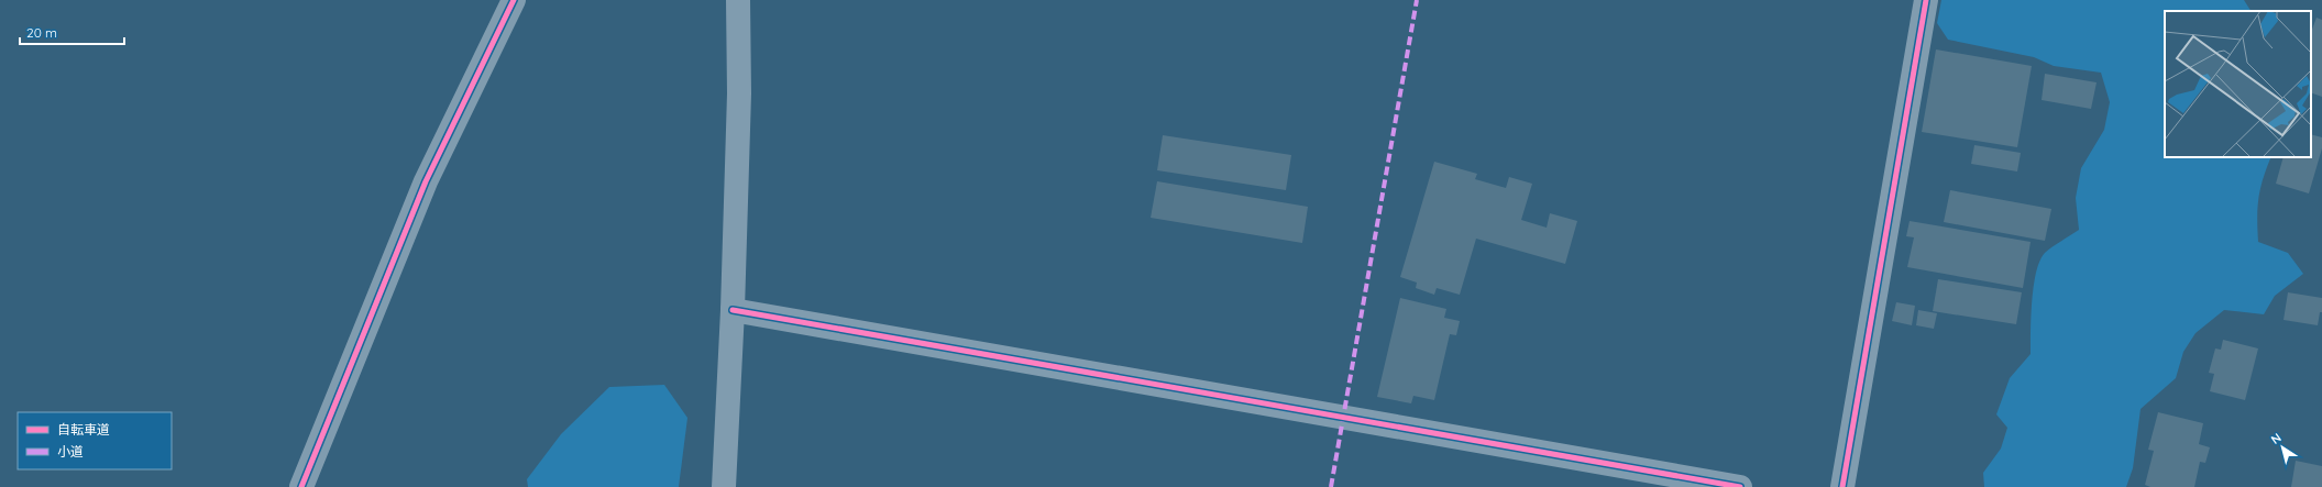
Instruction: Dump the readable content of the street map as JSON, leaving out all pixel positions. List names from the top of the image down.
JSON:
{
  "legend": ["自転車道", "小道"],
  "scale_bar": "20 m",
  "north": "top left"
}
